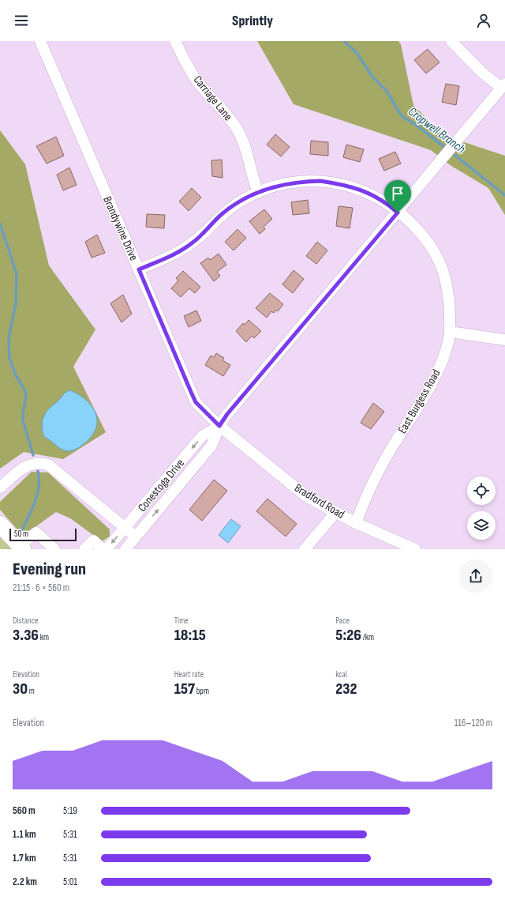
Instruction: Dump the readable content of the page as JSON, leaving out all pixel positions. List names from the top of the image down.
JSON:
{
  "streets": {
    "street": [
      "Carriage Lane",
      "Brandywine Drive",
      "East Burgess Road",
      "Conestoga Drive",
      "Bradford Road"
    ]
  },
  "crossings": [
    ["Carriage Lane", "East Burgess Road"],
    ["Brandywine Drive", "East Burgess Road"],
    ["Brandywine Drive", "Conestoga Drive"],
    ["Brandywine Drive", "Bradford Road"],
    ["East Burgess Road", "Conestoga Drive"],
    ["East Burgess Road", "Bradford Road"],
    ["Conestoga Drive", "Bradford Road"]
  ],
  "water": ["Cropwell Branch"],
  "scale_bar": "50 m",
  "page": {
    "header": "Sprintly",
    "scale": "50 m",
    "heading": ["Evening run", "21:15 · 6 × 560 m"],
    "stats": [
      ["Distance", "3.36 km"],
      ["Time", "18:15"],
      ["Pace", "5:26 /km"],
      ["Elevation", "30 m"],
      ["Heart rate", "157 bpm"],
      ["kcal", "232"]
    ],
    "chart": ["Elevation", "116–120 m"],
    "list": [
      {
        "name": "560 m",
        "note": "5:19"
      },
      {
        "name": "1.1 km",
        "note": "5:31"
      },
      {
        "name": "1.7 km",
        "note": "5:31"
      },
      {
        "name": "2.2 km",
        "note": "5:01"
      }
    ]
  }
}
